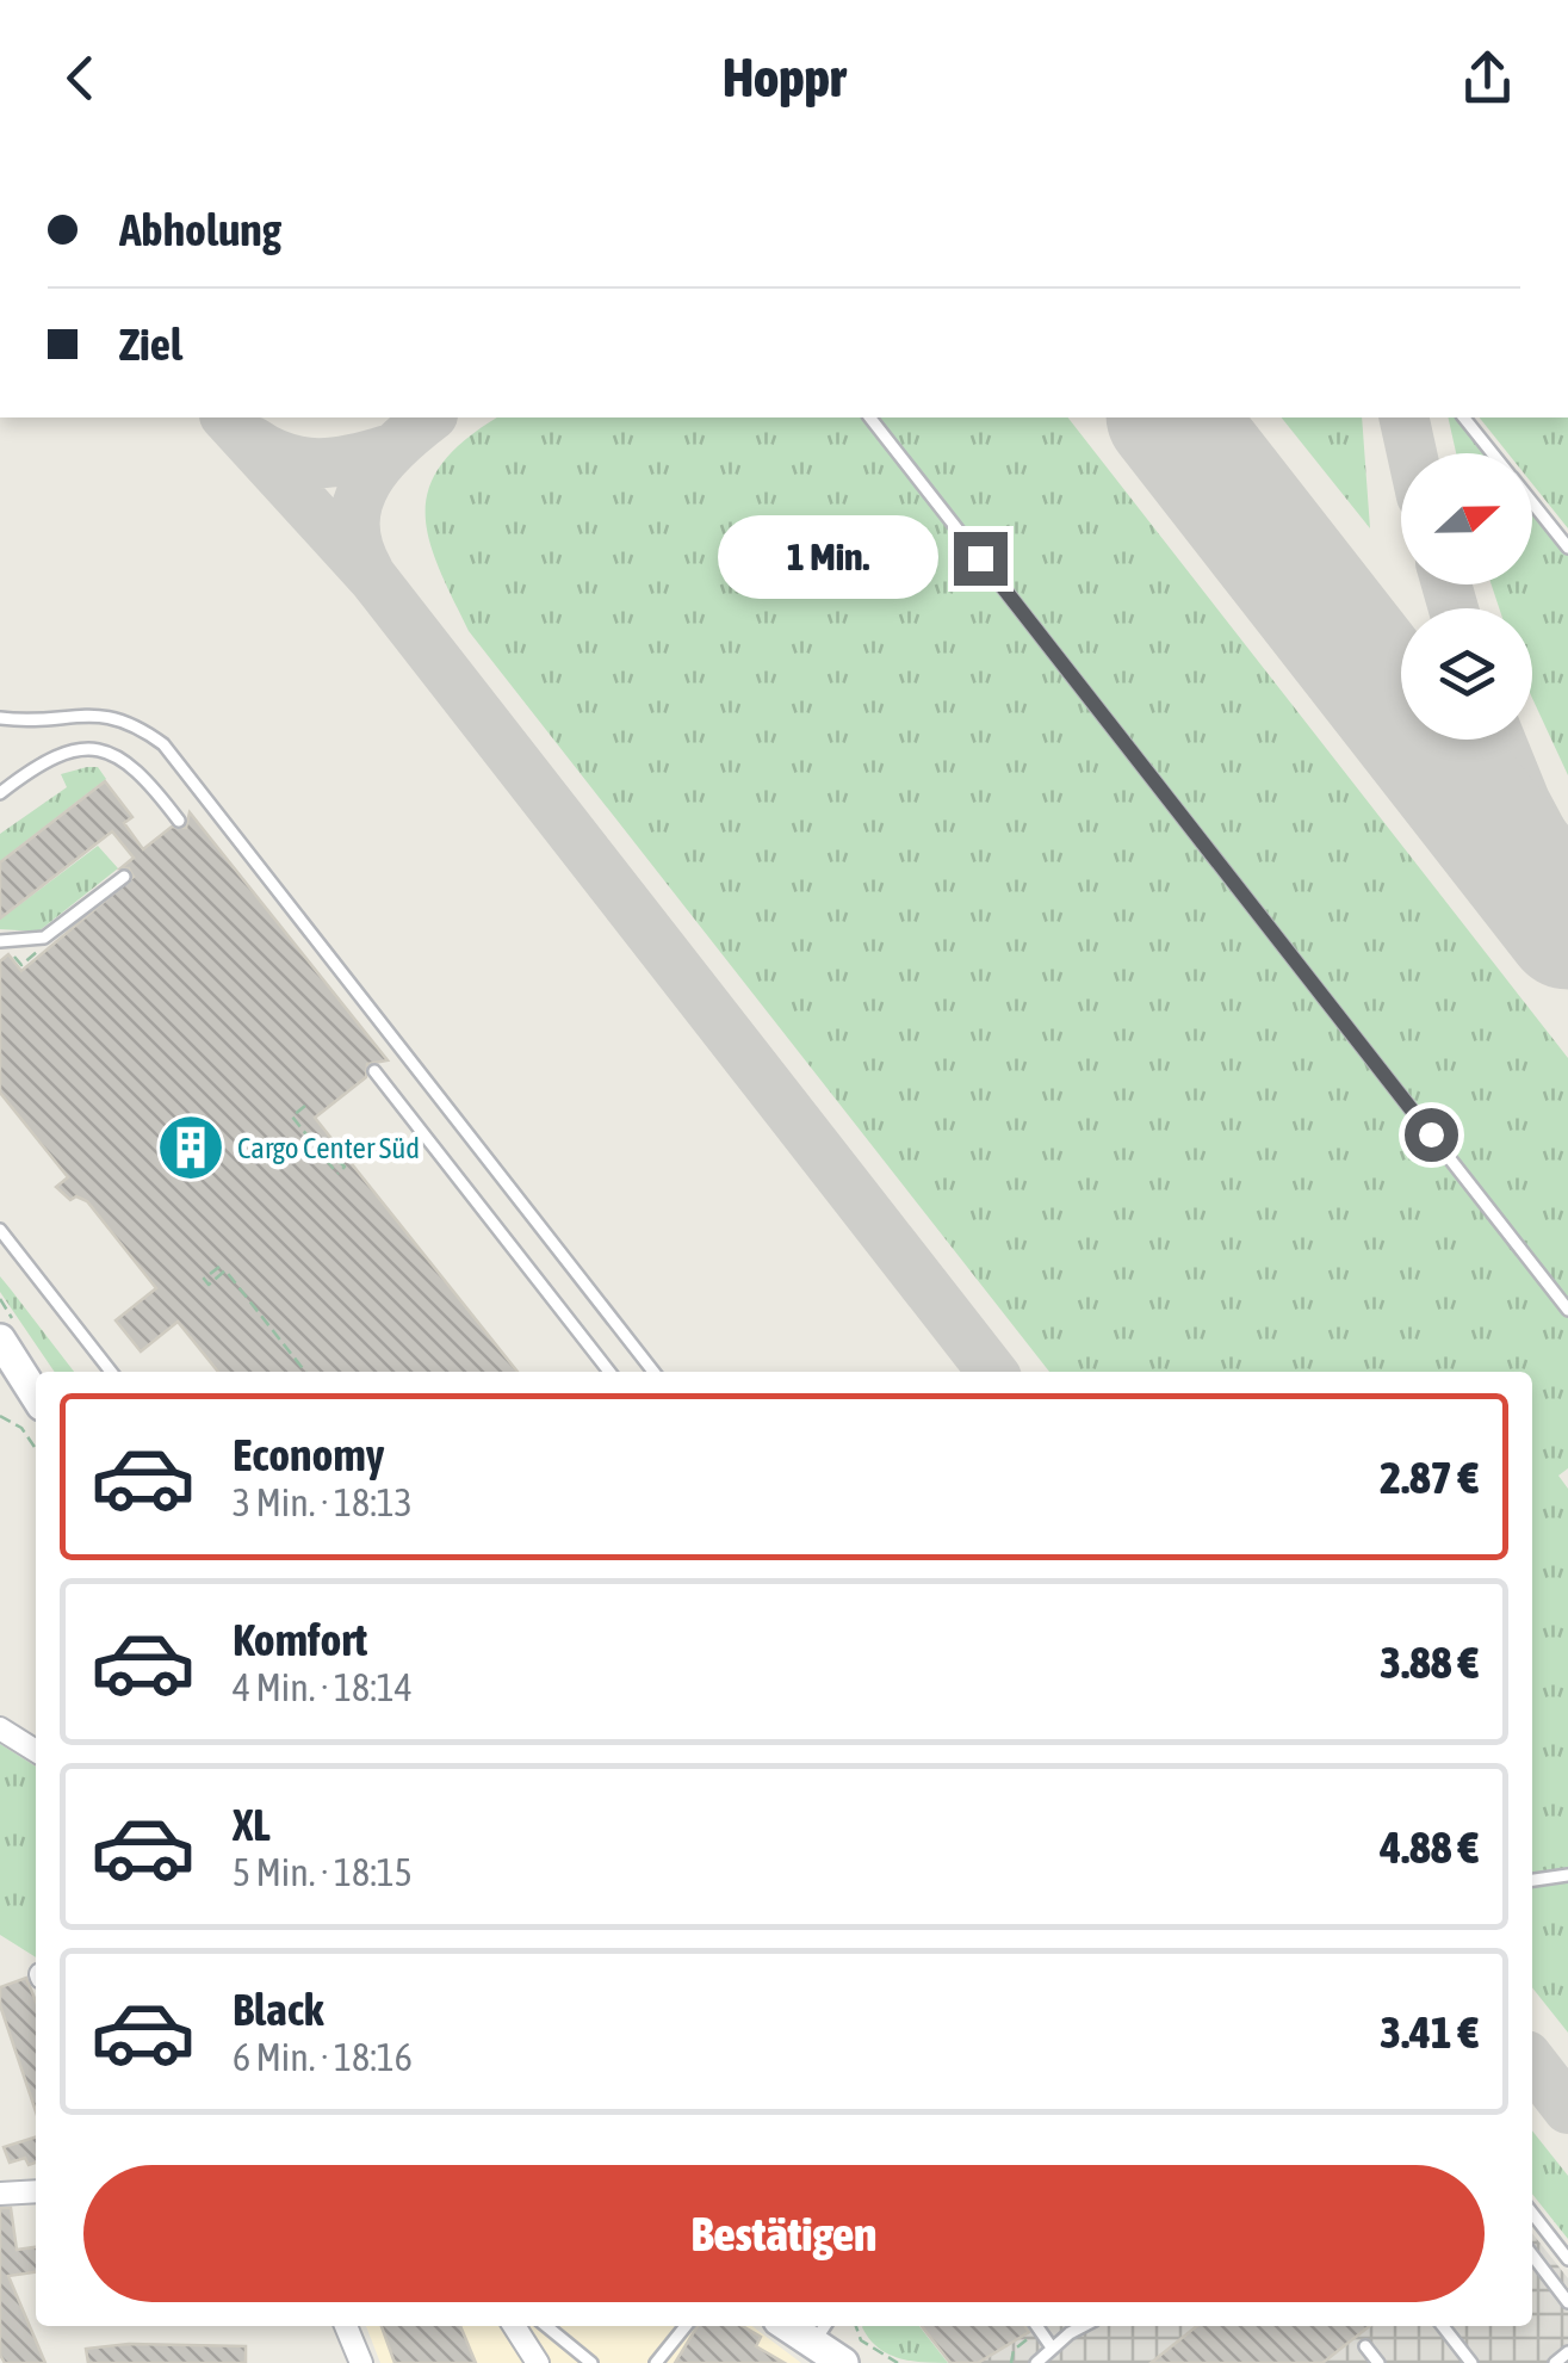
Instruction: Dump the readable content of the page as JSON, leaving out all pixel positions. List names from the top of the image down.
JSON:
{
  "places": {
    "building": ["Cargo Center Süd"]
  },
  "north": "right",
  "page": {
    "header": "Hoppr",
    "banner": ["Abholung", "Ziel"],
    "bubble": "1 Min.",
    "list": [
      {
        "name": "Economy",
        "note": "3 Min. · 18:13",
        "value": "2.87 €"
      },
      {
        "name": "Komfort",
        "note": "4 Min. · 18:14",
        "value": "3.88 €"
      },
      {
        "name": "XL",
        "note": "5 Min. · 18:15",
        "value": "4.88 €"
      },
      {
        "name": "Black",
        "note": "6 Min. · 18:16",
        "value": "3.41 €"
      }
    ],
    "buttons": "Bestätigen"
  }
}
